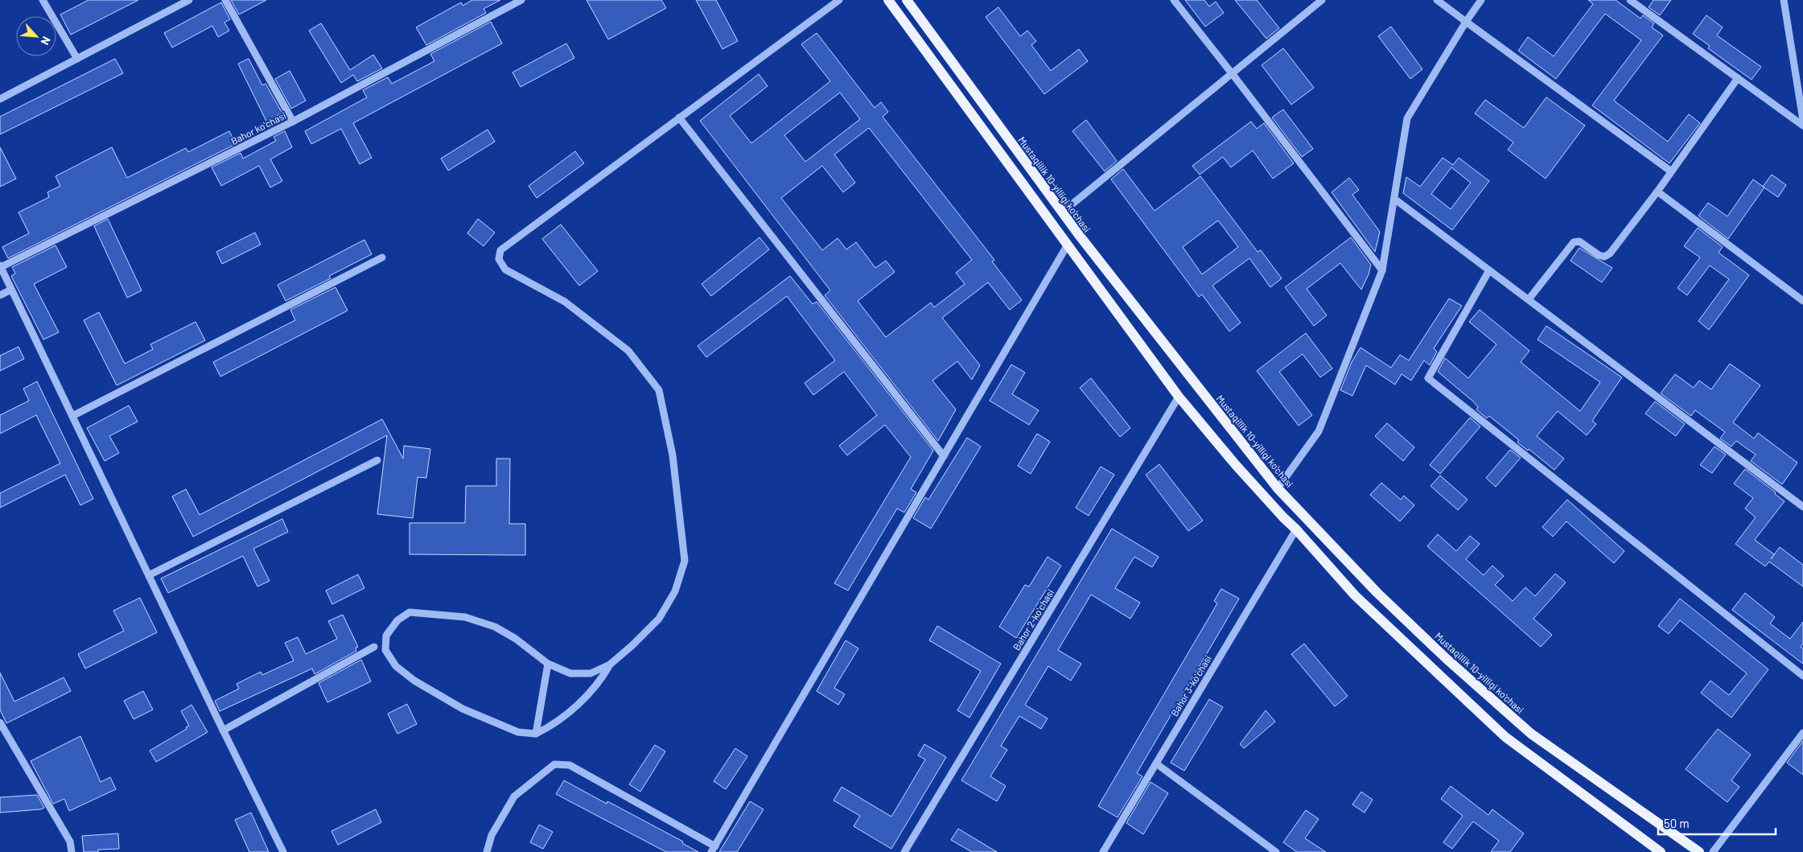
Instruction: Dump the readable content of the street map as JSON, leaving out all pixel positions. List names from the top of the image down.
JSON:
{
  "streets": {
    "main road": ["Mustaqillik 10-yilligi ko'chasi"],
    "street": ["Bahor koʻchasi", "Bahor 2-koʻchasi", "Bahor 3-koʻchasi"]
  },
  "scale_bar": "50 m",
  "north": "bottom right"
}
